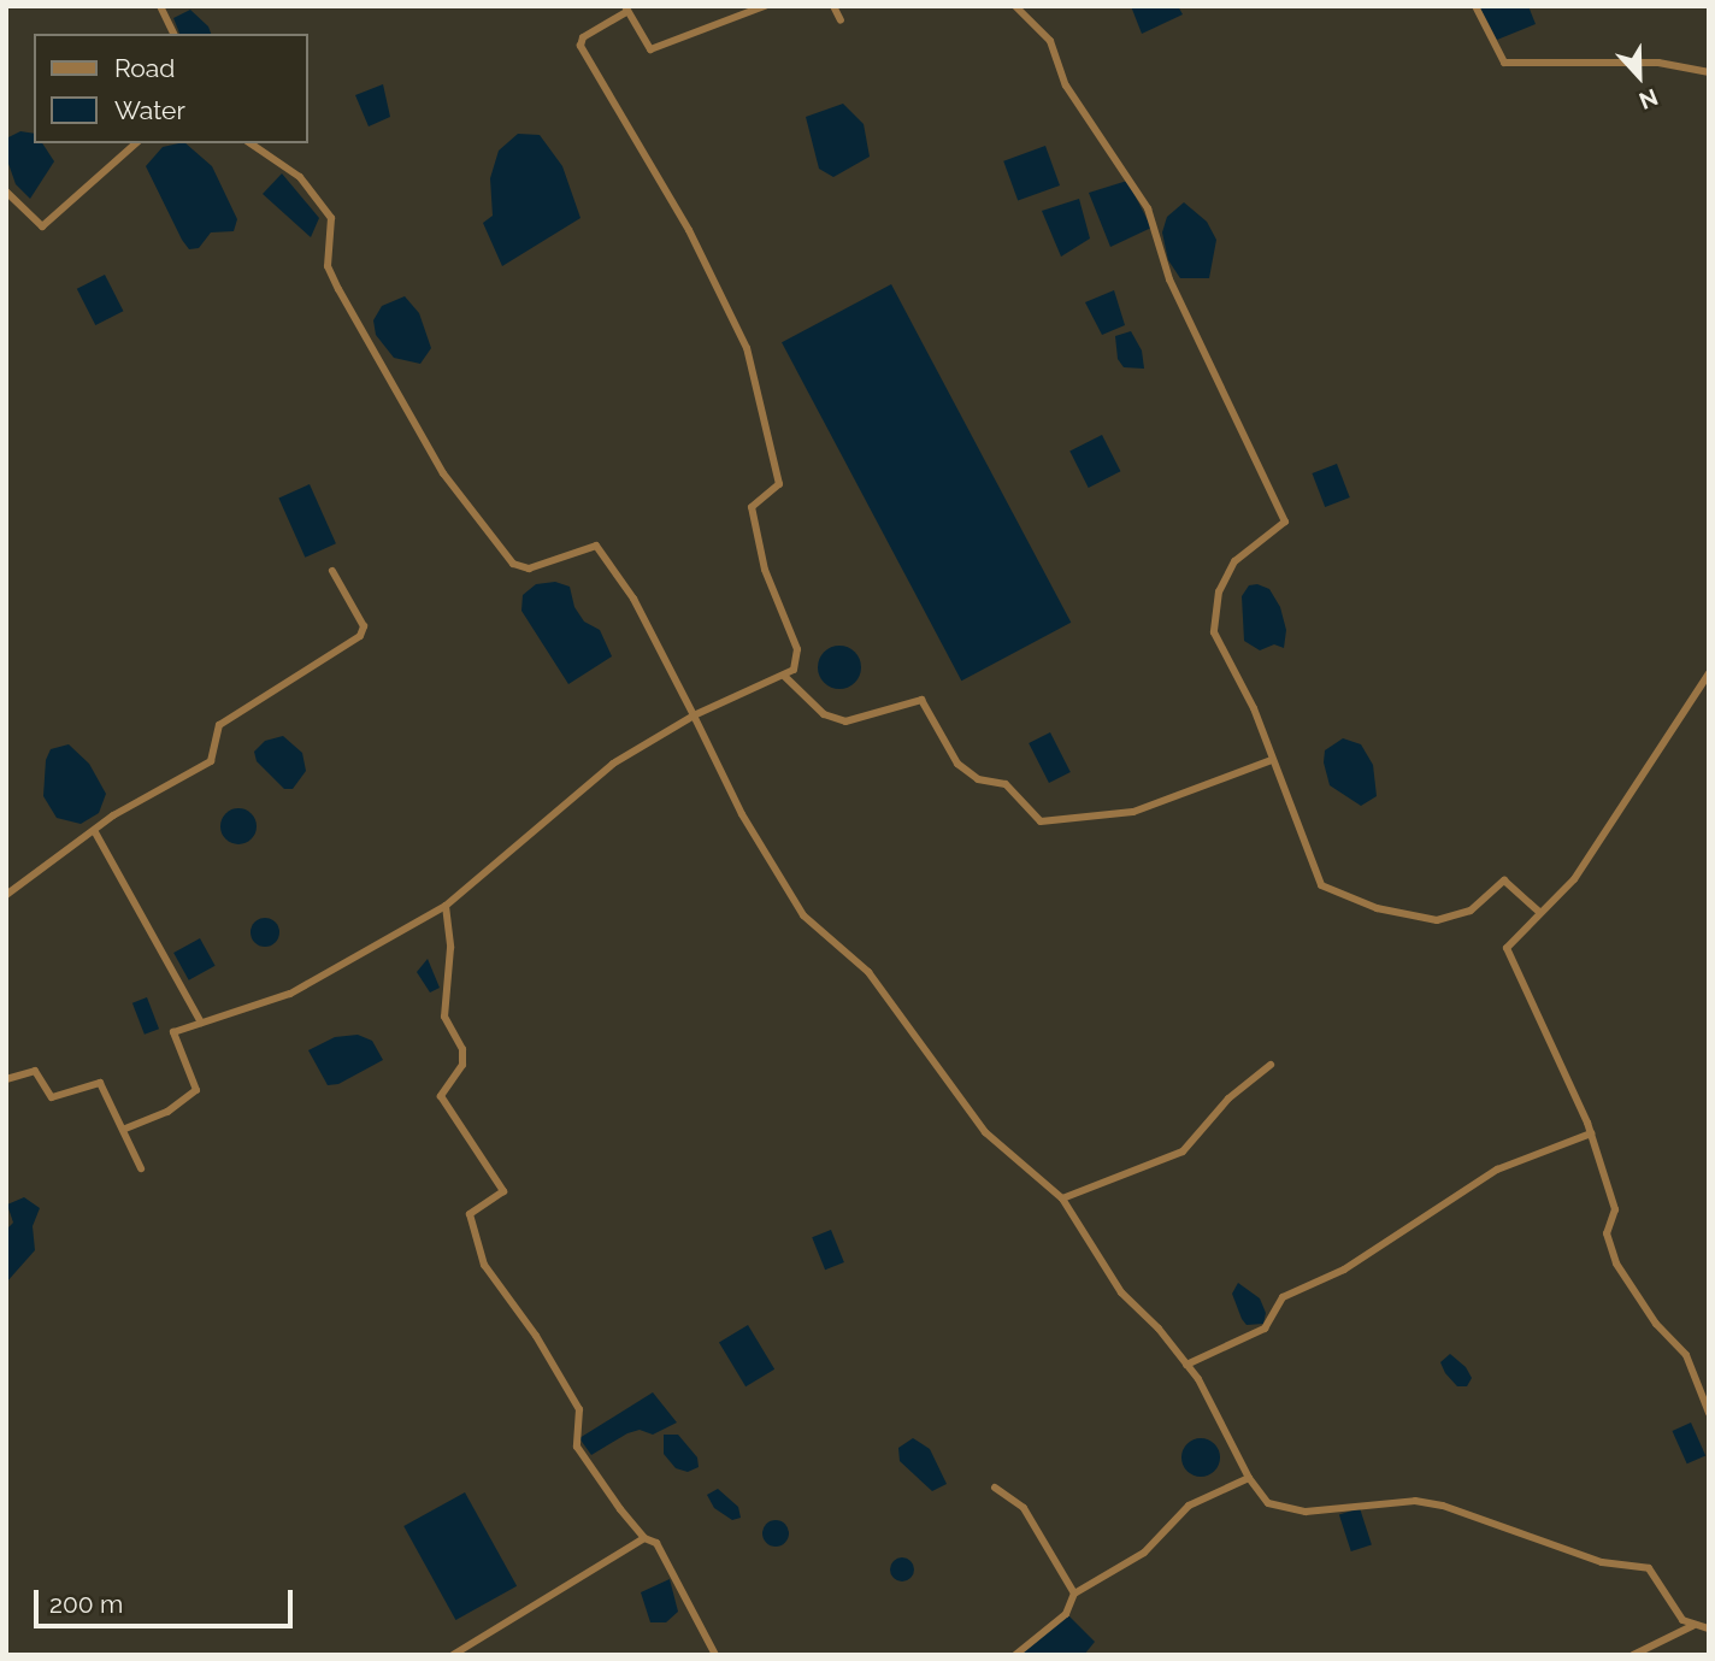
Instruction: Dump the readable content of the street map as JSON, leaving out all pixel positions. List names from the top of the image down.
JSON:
{
  "legend": ["Road", "Water"],
  "scale_bar": "200 m",
  "north": "bottom"
}
